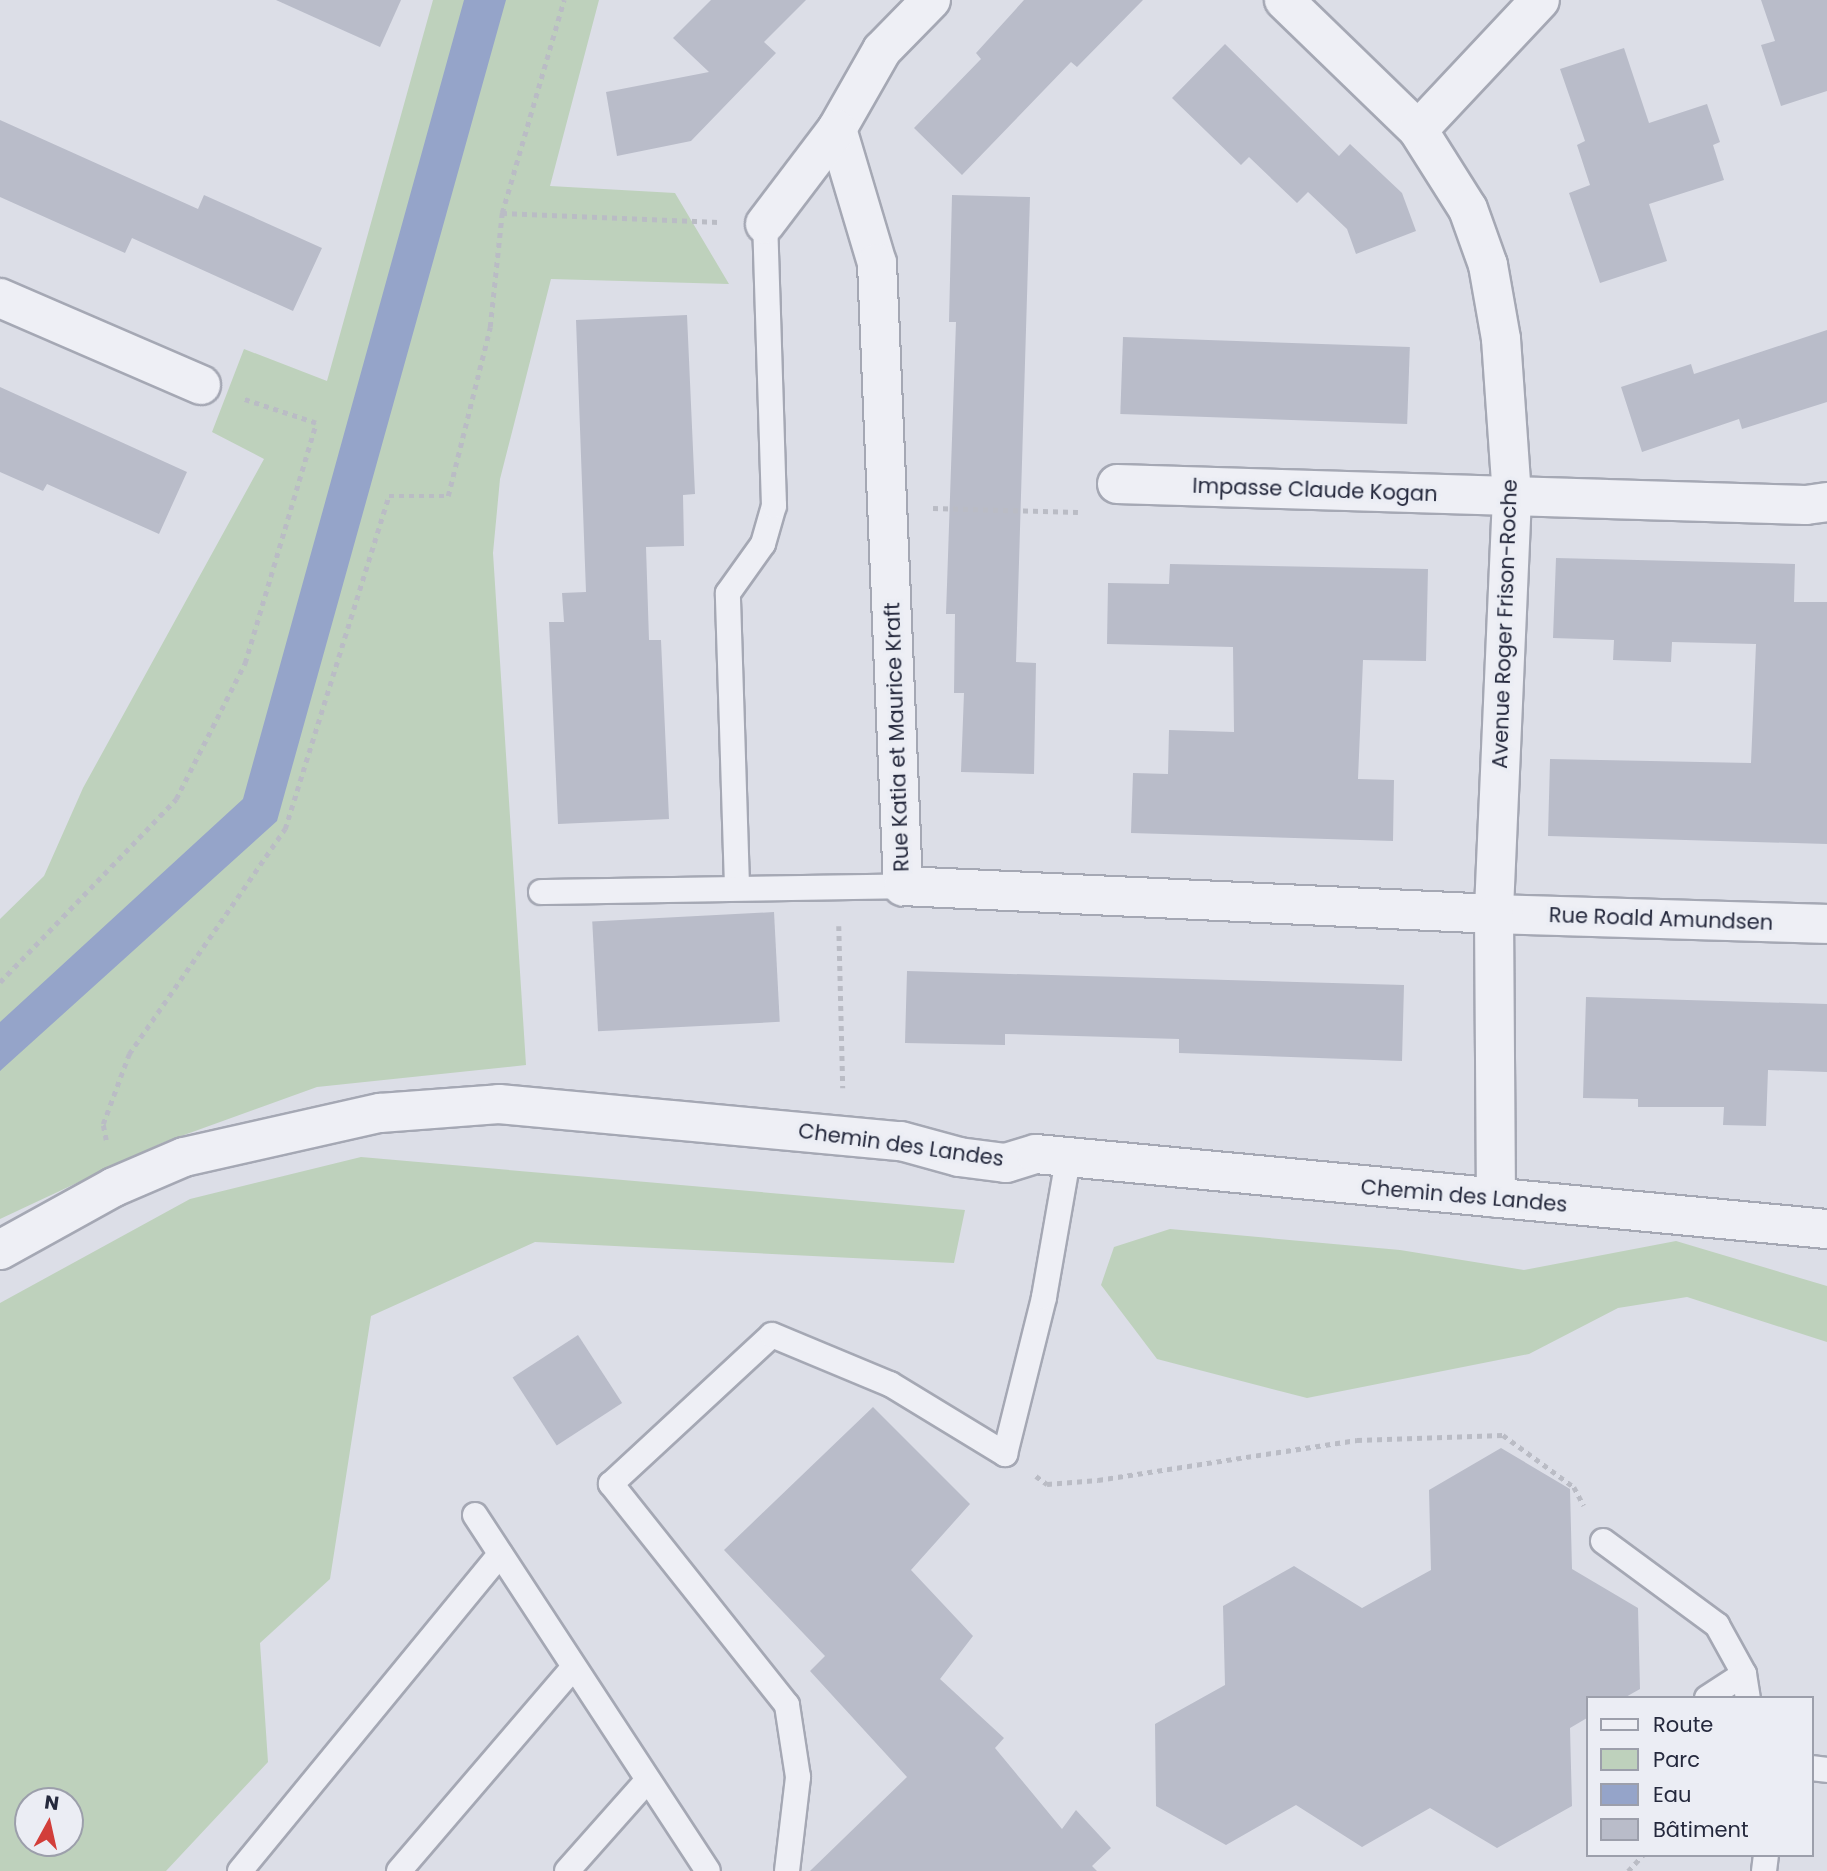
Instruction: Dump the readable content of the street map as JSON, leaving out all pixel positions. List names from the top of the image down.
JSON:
{
  "streets": {
    "street": [
      "Impasse Claude Kogan",
      "Avenue Roger Frison-Roche",
      "Rue Katia et Maurice Kraft",
      "Rue Roald Amundsen",
      "Chemin des Landes"
    ]
  },
  "crossings": [
    ["Impasse Claude Kogan", "Avenue Roger Frison-Roche"],
    ["Avenue Roger Frison-Roche", "Rue Katia et Maurice Kraft"],
    ["Avenue Roger Frison-Roche", "Rue Roald Amundsen"],
    ["Avenue Roger Frison-Roche", "Chemin des Landes"],
    ["Rue Katia et Maurice Kraft", "Rue Roald Amundsen"]
  ],
  "legend": [
    "Route",
    "Parc",
    "Eau",
    "Bâtiment"
  ],
  "north": "top"
}
